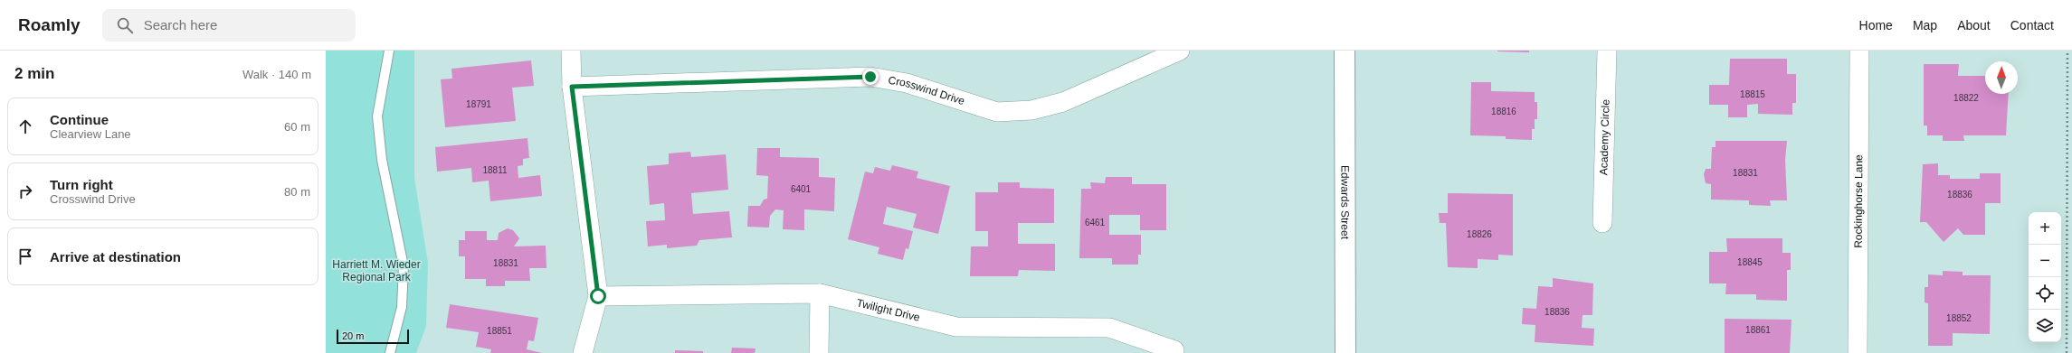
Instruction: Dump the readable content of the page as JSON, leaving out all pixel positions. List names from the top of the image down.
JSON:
{
  "streets": {
    "main road": ["Edwards Street"],
    "street": [
      "Crosswind Drive",
      "Academy Circle",
      "Rockinghorse Lane",
      "Twilight Drive"
    ]
  },
  "parks": ["Harriett M. Wieder Regional Park"],
  "house_numbers": [
    "18815",
    "18822",
    "18791",
    "18816",
    "18811",
    "18831",
    "6401",
    "18836",
    "6461",
    "18826",
    "18845",
    "18831",
    "18836",
    "18852",
    "18861",
    "18851"
  ],
  "scale_bar": "20 m",
  "north": "top",
  "page": {
    "header": "Roamly",
    "search": "Search here",
    "nav": [
      "Home",
      "Map",
      "About",
      "Contact"
    ],
    "heading": ["2 min", "Walk · 140 m"],
    "list": [
      ["Continue", "Clearview Lane", "60 m"],
      ["Turn right", "Crosswind Drive", "80 m"],
      "Arrive at destination"
    ],
    "map_buttons": ["+", "−"],
    "scale": "20 m"
  }
}
